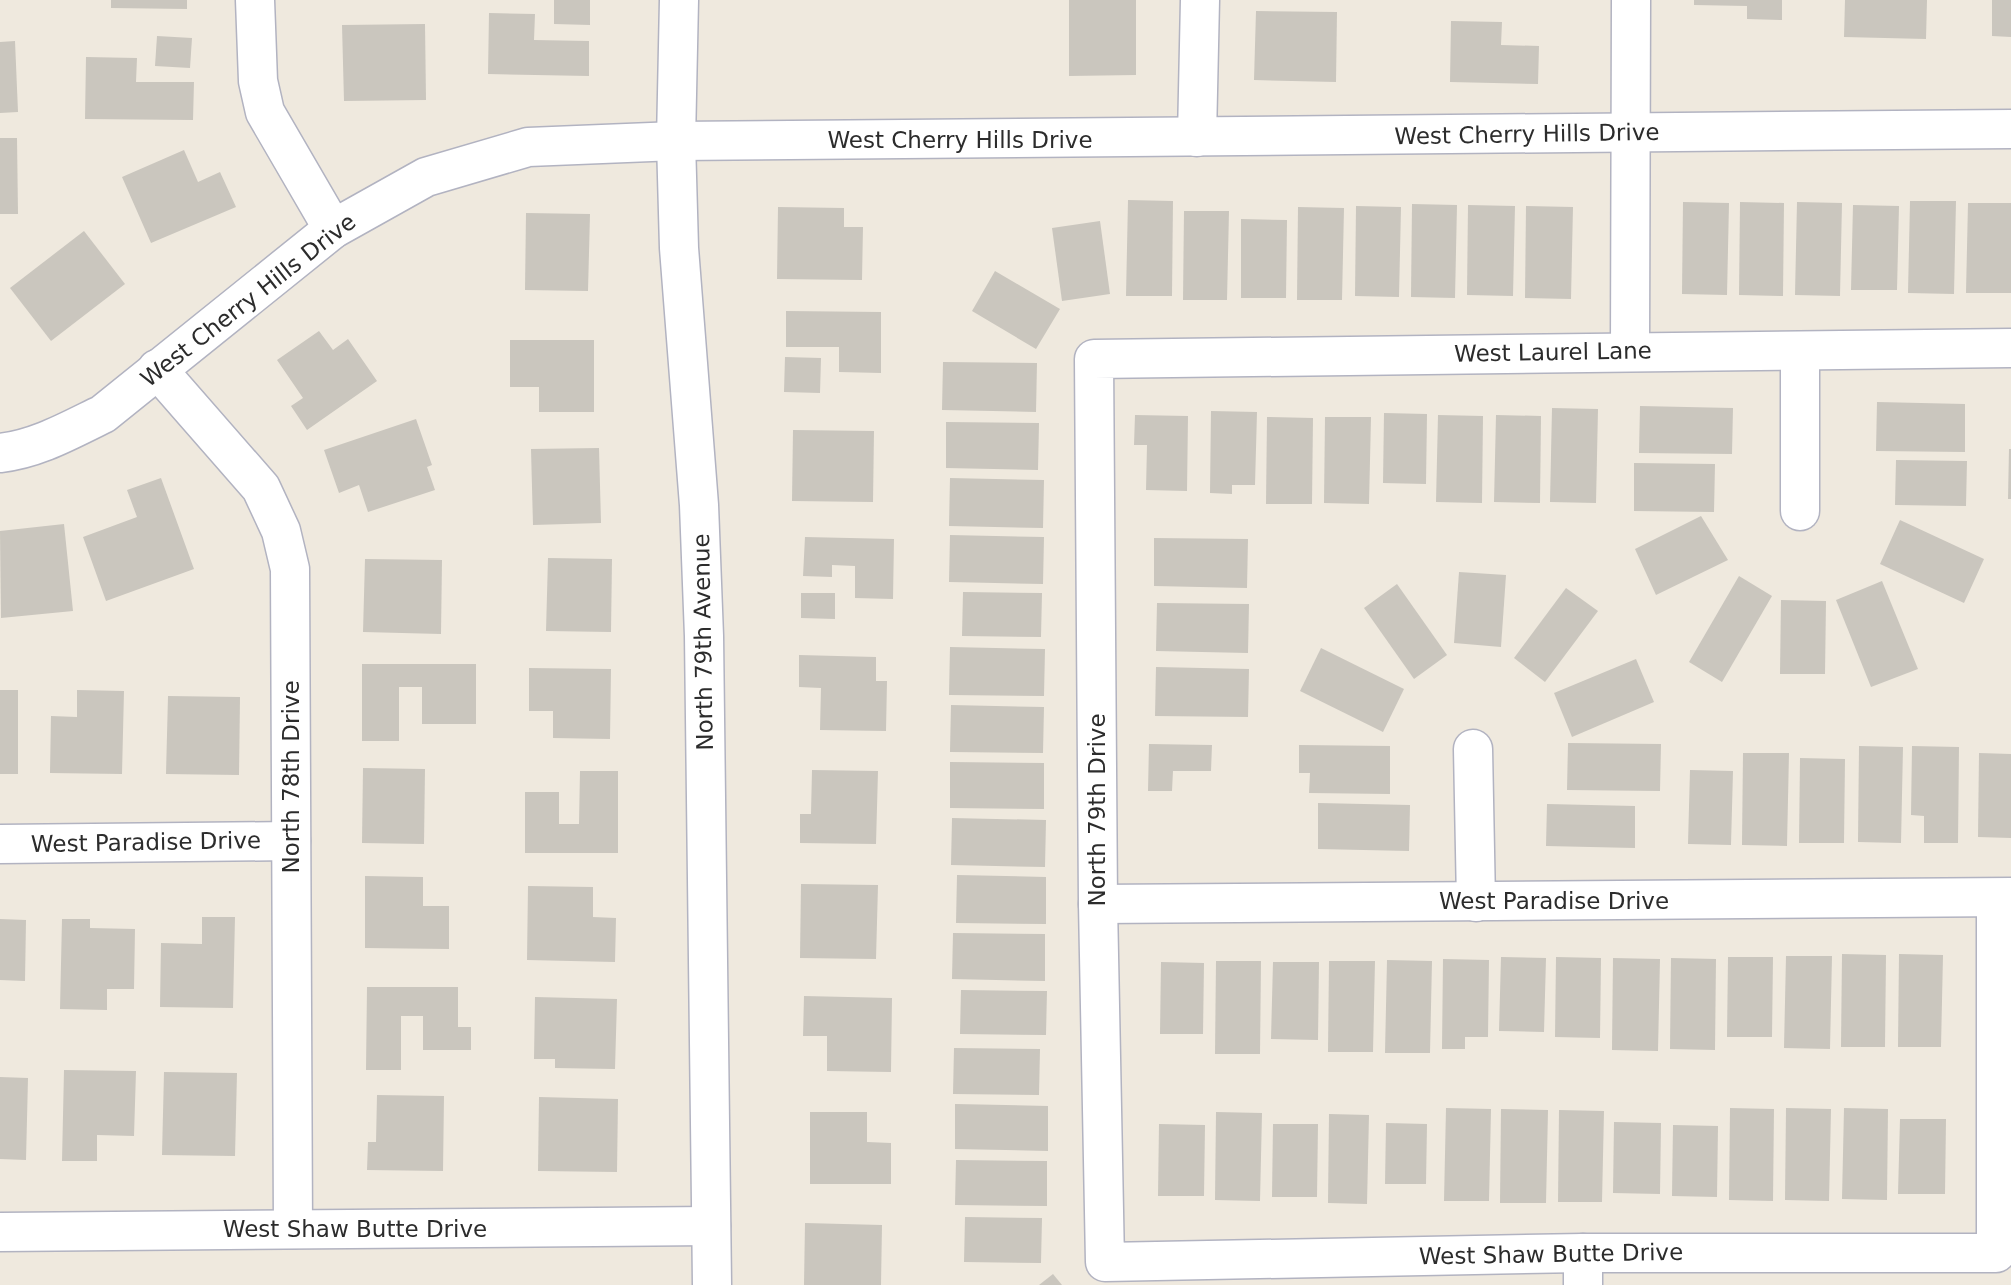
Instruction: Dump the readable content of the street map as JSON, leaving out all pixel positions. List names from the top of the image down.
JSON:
{
  "streets": {
    "street": [
      "West Cherry Hills Drive",
      "West Laurel Lane",
      "North 79th Avenue",
      "North 78th Drive",
      "North 79th Drive",
      "West Paradise Drive",
      "West Shaw Butte Drive"
    ]
  },
  "crossings": [
    ["West Cherry Hills Drive", "North 79th Avenue"],
    ["West Cherry Hills Drive", "North 78th Drive"],
    ["West Laurel Lane", "North 79th Drive"],
    ["North 79th Avenue", "West Shaw Butte Drive"],
    ["North 78th Drive", "West Paradise Drive"],
    ["North 78th Drive", "West Shaw Butte Drive"],
    ["North 79th Drive", "West Paradise Drive"],
    ["North 79th Drive", "West Shaw Butte Drive"],
    ["West Paradise Drive", "West Shaw Butte Drive"]
  ]
}
